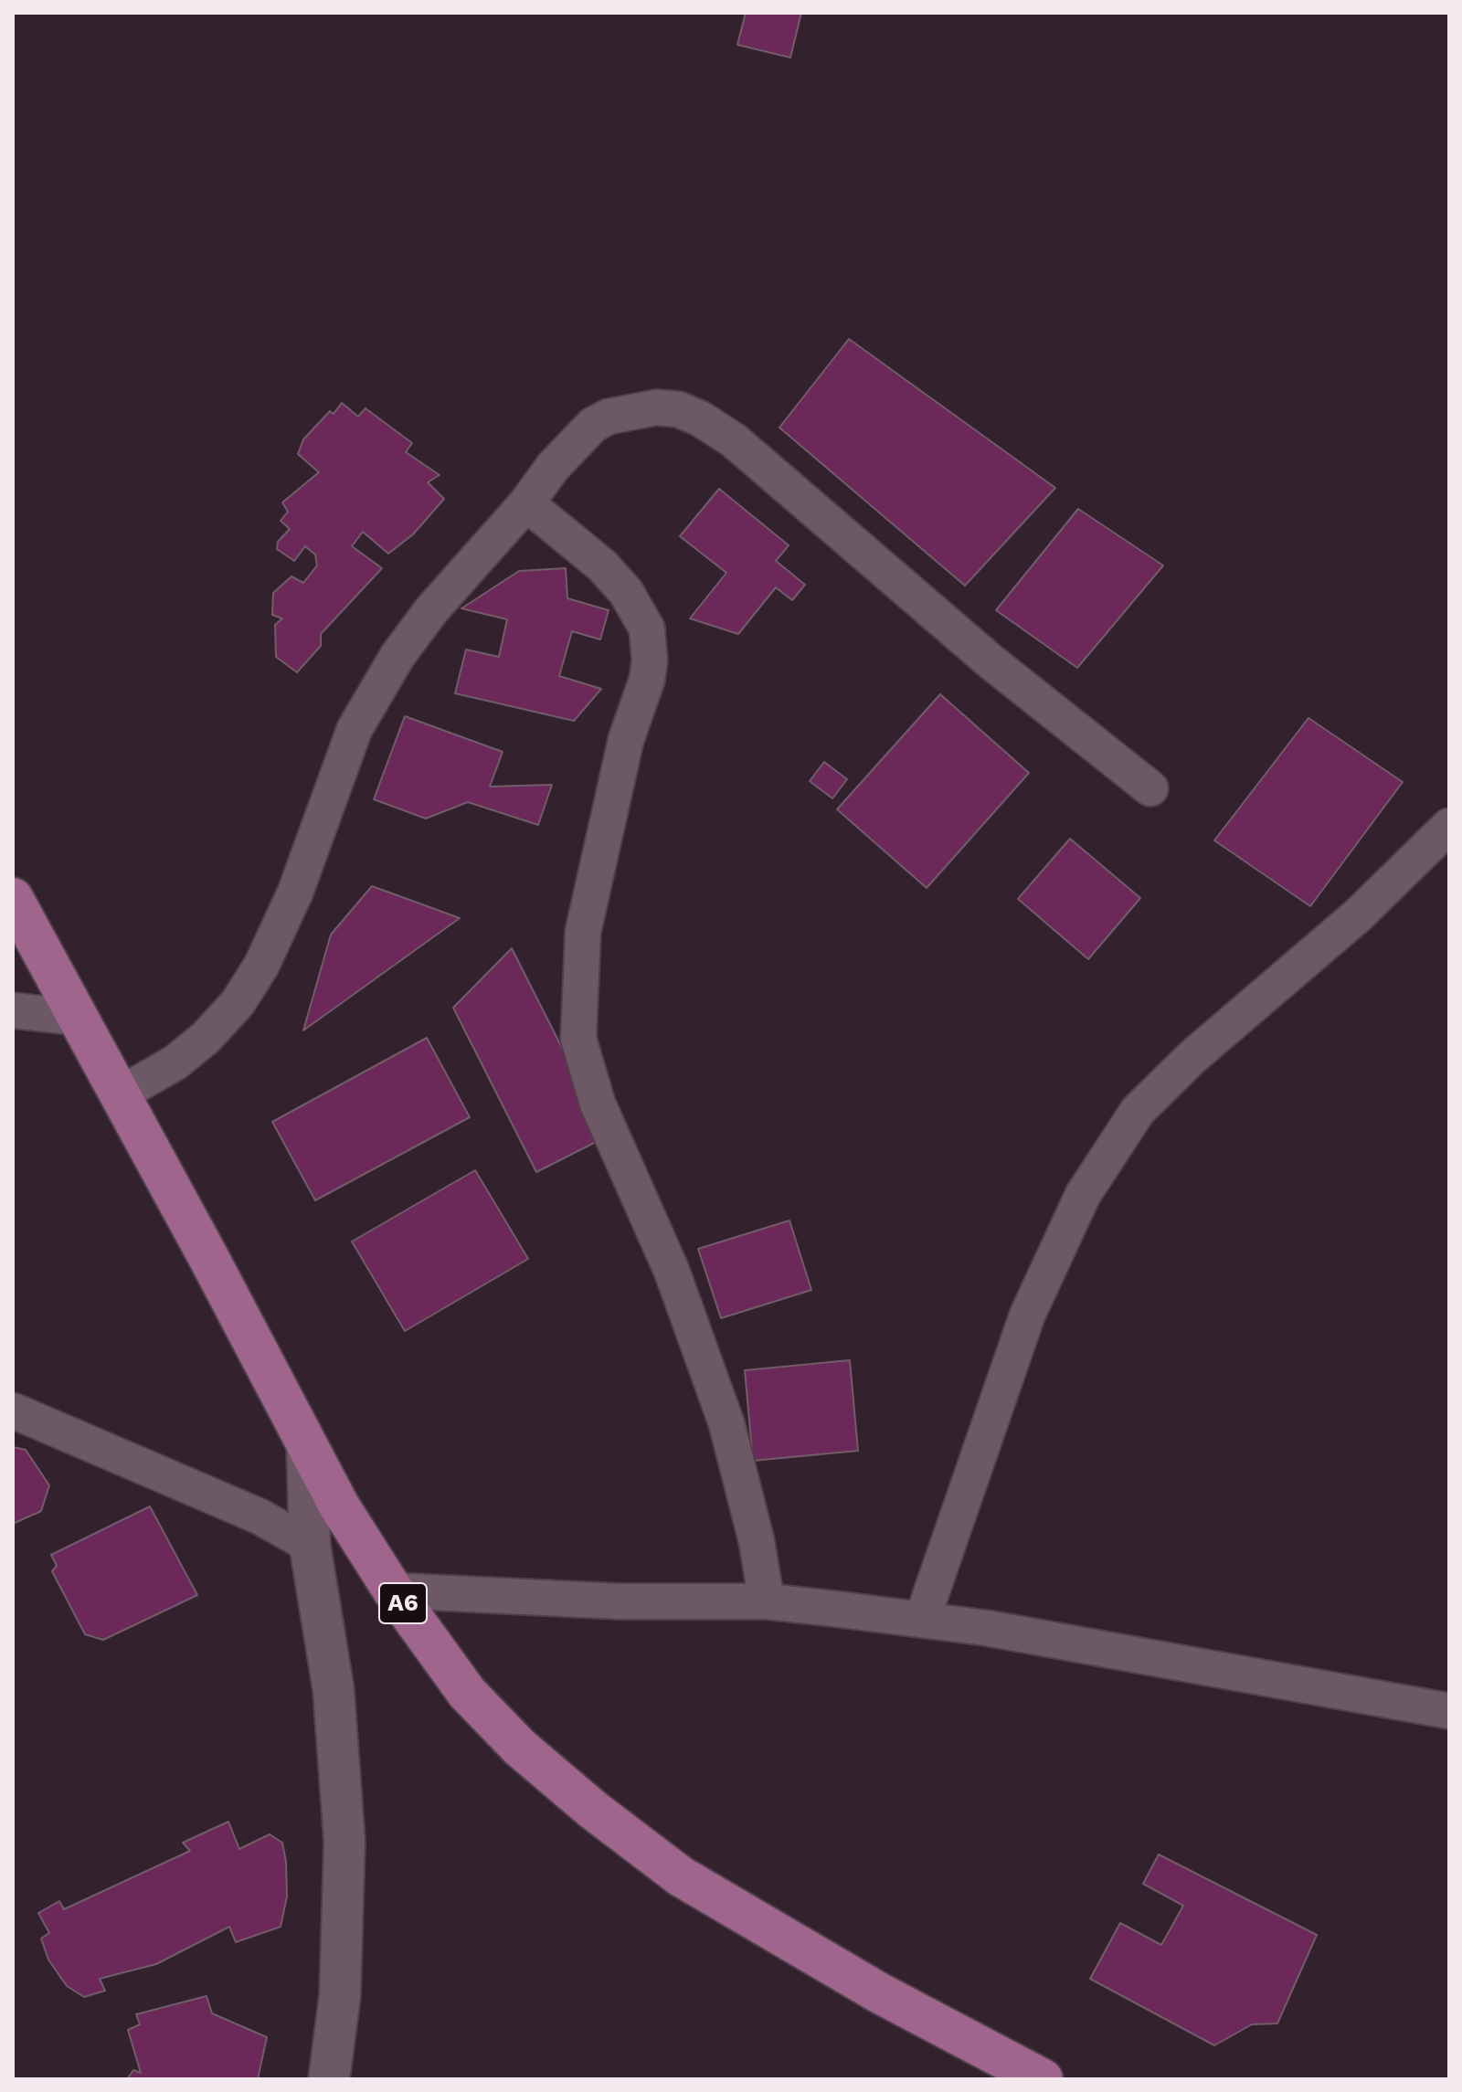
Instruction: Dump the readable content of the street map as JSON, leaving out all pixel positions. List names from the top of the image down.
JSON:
{
  "streets": {
    "highway": ["A6"]
  }
}
